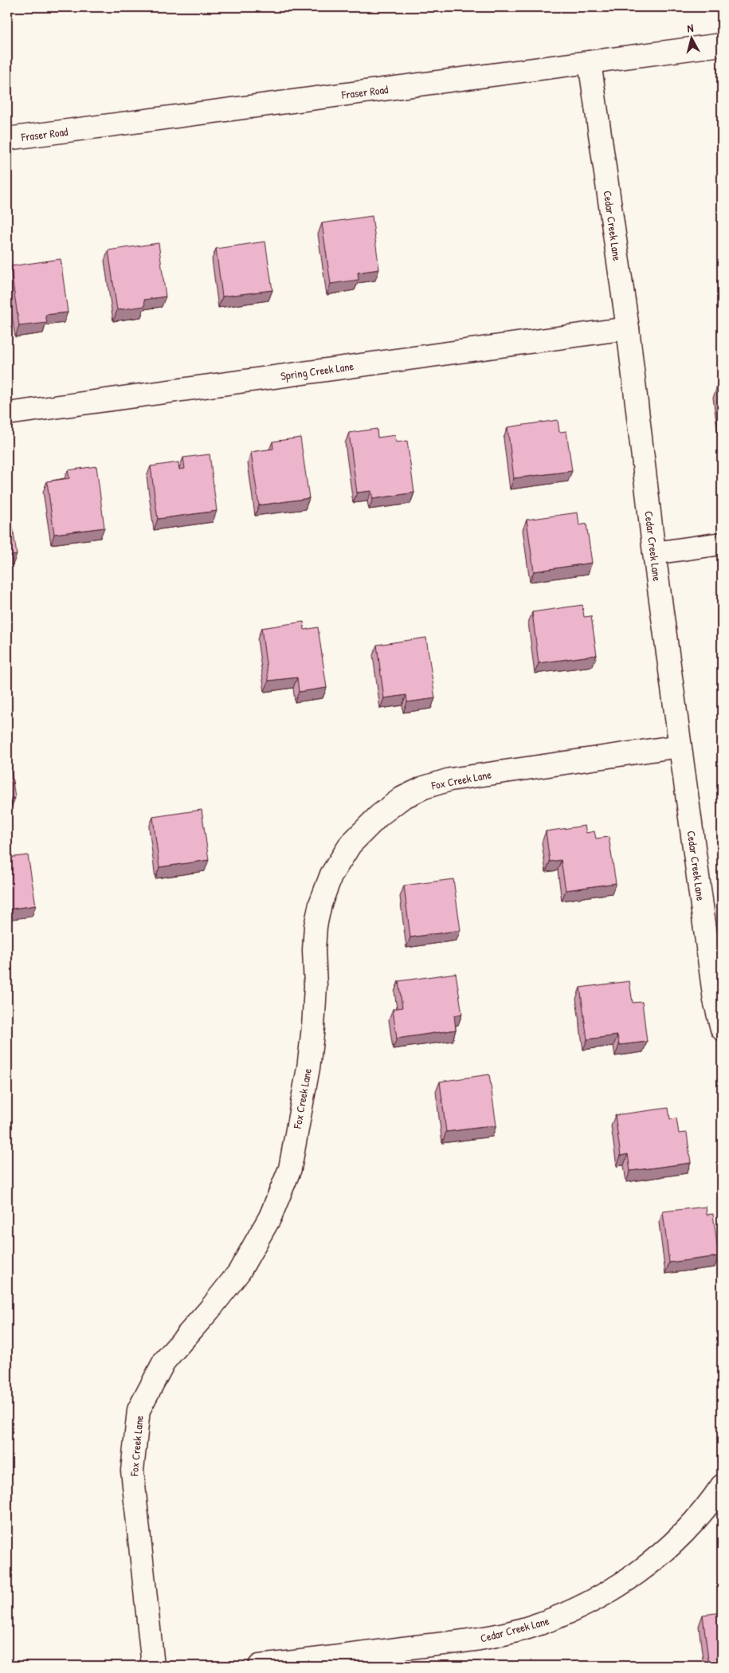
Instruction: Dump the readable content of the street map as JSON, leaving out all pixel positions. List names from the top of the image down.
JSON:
{
  "streets": {
    "street": [
      "Fraser Road",
      "Cedar Creek Lane",
      "Spring Creek Lane",
      "Fox Creek Lane"
    ]
  },
  "crossings": [
    ["Fraser Road", "Cedar Creek Lane"],
    ["Cedar Creek Lane", "Spring Creek Lane"],
    ["Cedar Creek Lane", "Fox Creek Lane"]
  ],
  "north": "top"
}
